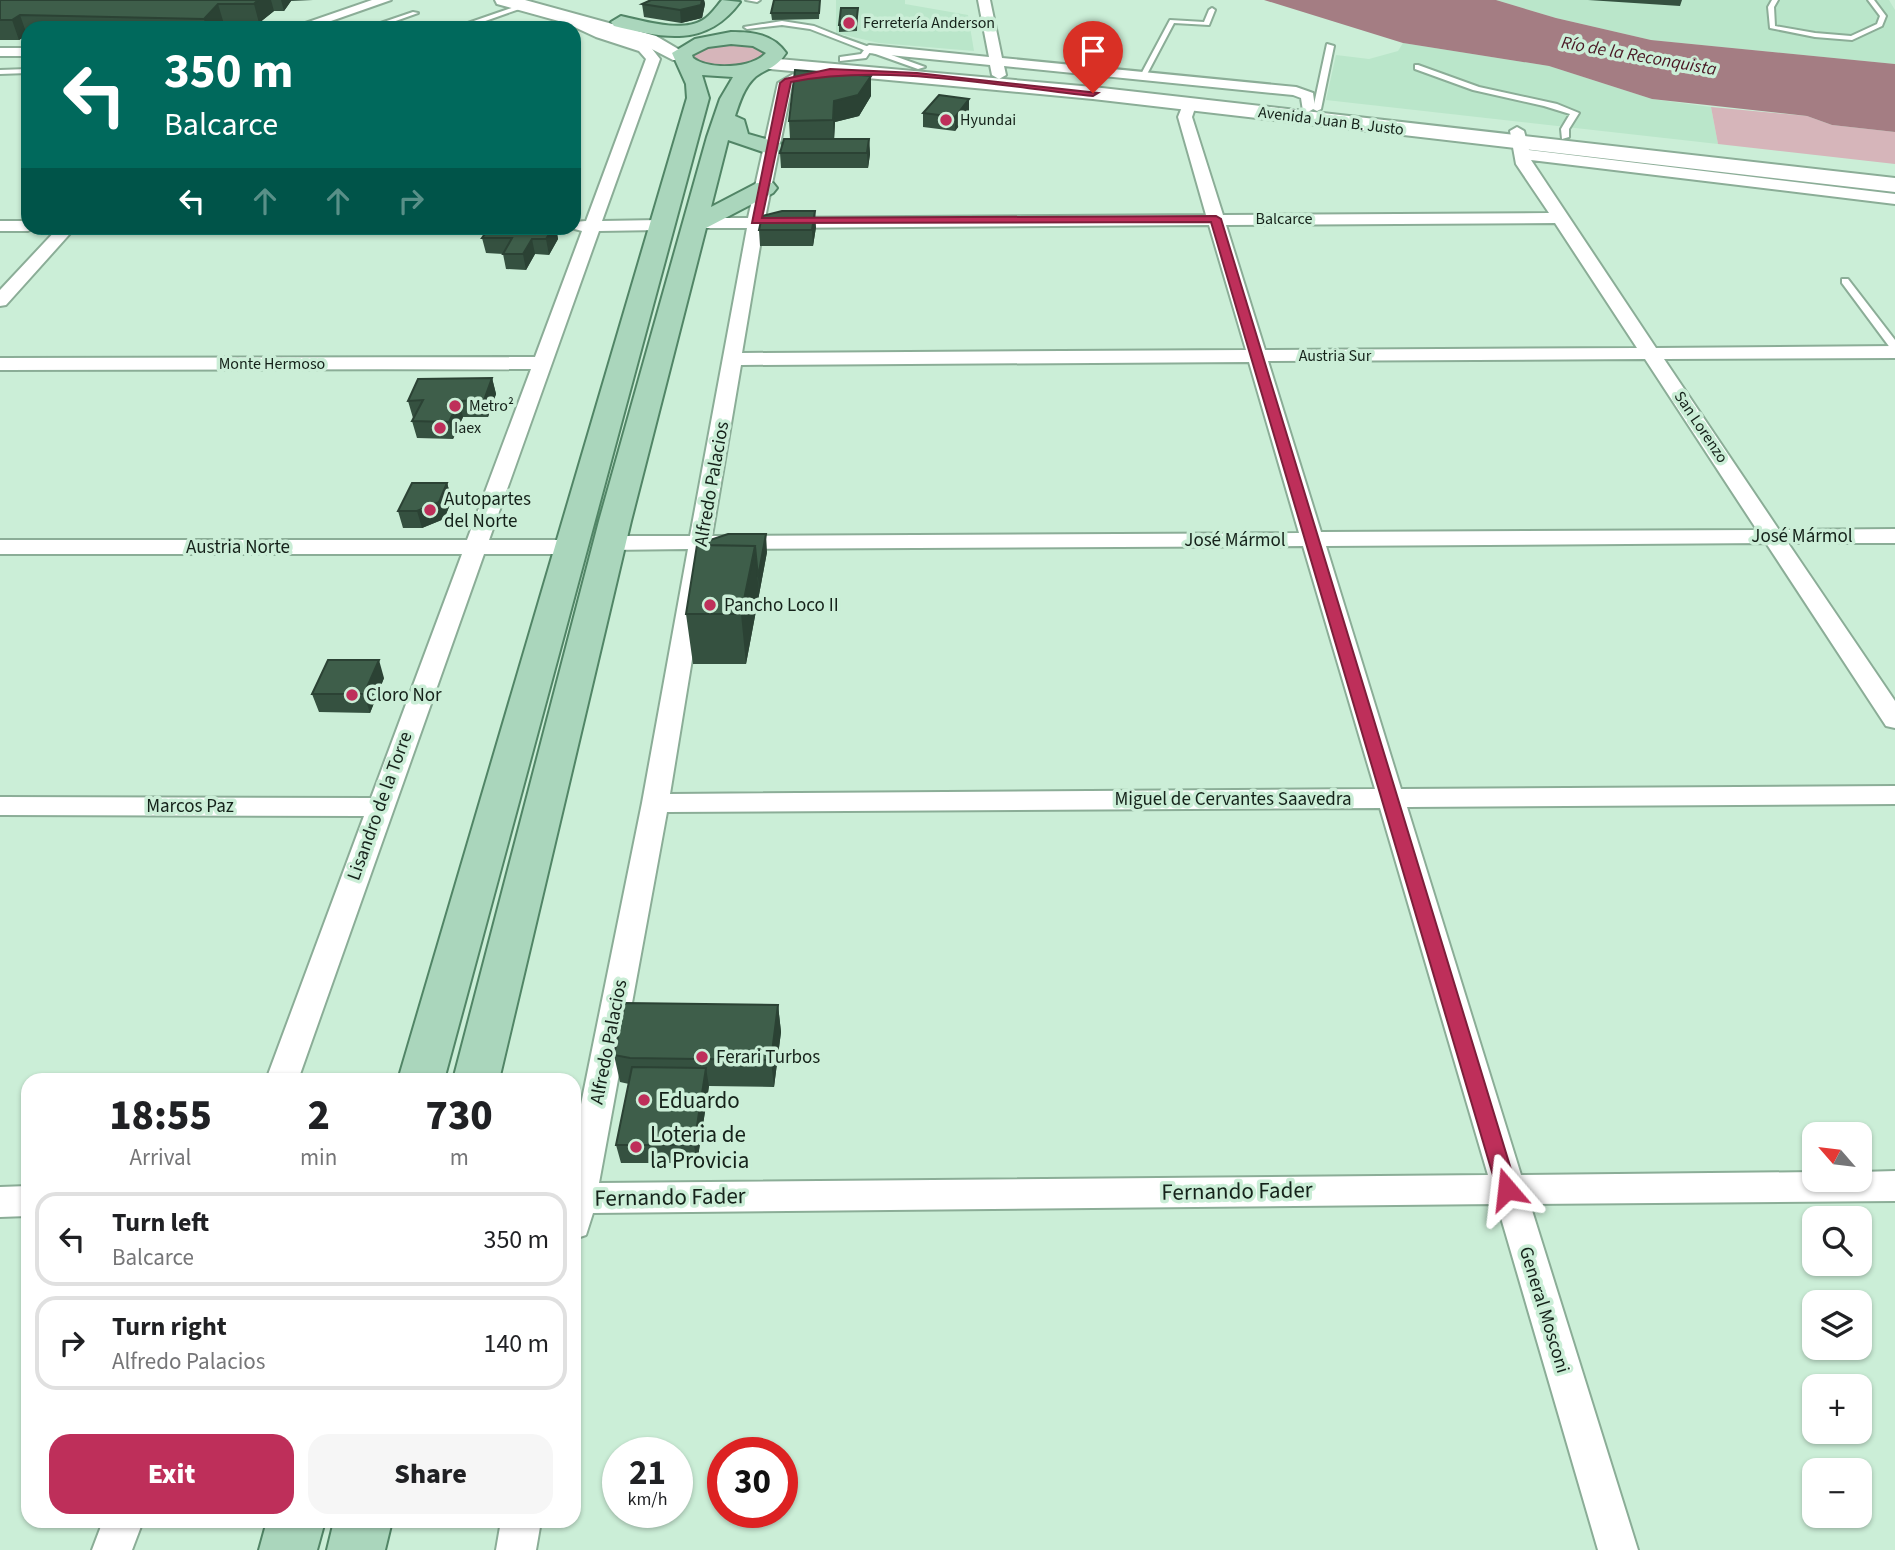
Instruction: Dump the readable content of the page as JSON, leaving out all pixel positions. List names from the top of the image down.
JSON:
{
  "streets": {
    "main road": ["Avenida Juan B. Justo"],
    "street": [
      "Balcarce",
      "Austria Sur",
      "Monte Hermoso",
      "San Lorenzo",
      "Alfredo Palacios",
      "José Mármol",
      "Austria Norte",
      "Miguel de Cervantes Saavedra",
      "Marcos Paz",
      "Lisandro de la Torre",
      "Fernando Fader",
      "General Mosconi"
    ]
  },
  "crossings": [
    ["Avenida Juan B. Justo", "San Lorenzo"],
    ["Avenida Juan B. Justo", "Alfredo Palacios"],
    ["Avenida Juan B. Justo", "General Mosconi"],
    ["Balcarce", "San Lorenzo"],
    ["Balcarce", "Alfredo Palacios"],
    ["Balcarce", "General Mosconi"],
    ["Austria Sur", "San Lorenzo"],
    ["Austria Sur", "Alfredo Palacios"],
    ["Austria Sur", "General Mosconi"],
    ["Monte Hermoso", "Lisandro de la Torre"],
    ["San Lorenzo", "José Mármol"],
    ["Alfredo Palacios", "José Mármol"],
    ["Alfredo Palacios", "Miguel de Cervantes Saavedra"],
    ["José Mármol", "General Mosconi"],
    ["Austria Norte", "Lisandro de la Torre"],
    ["Miguel de Cervantes Saavedra", "General Mosconi"],
    ["Marcos Paz", "Lisandro de la Torre"],
    ["Fernando Fader", "General Mosconi"]
  ],
  "water": ["Río de la Reconquista"],
  "places": [
    "Ferretería Anderson",
    "Hyundai",
    "Metro²",
    "Iaex",
    "Autopartes del Norte",
    "Pancho Loco II",
    "Cloro Nor",
    "Ferari Turbos",
    "Eduardo",
    "Loteria de la Provicia"
  ],
  "north": "top left",
  "page": {
    "turn": ["350 m", "Balcarce"],
    "eta": [
      "18:55",
      "Arrival",
      "2",
      "min",
      "730",
      "m"
    ],
    "map_buttons": ["+", "−"],
    "list": [
      {
        "name": "Turn left",
        "note": "Balcarce",
        "value": "350 m"
      },
      {
        "name": "Turn right",
        "note": "Alfredo Palacios",
        "value": "140 m"
      }
    ],
    "buttons": ["Exit", "Share"],
    "speed": "21 km/h",
    "limit": "30"
  }
}
